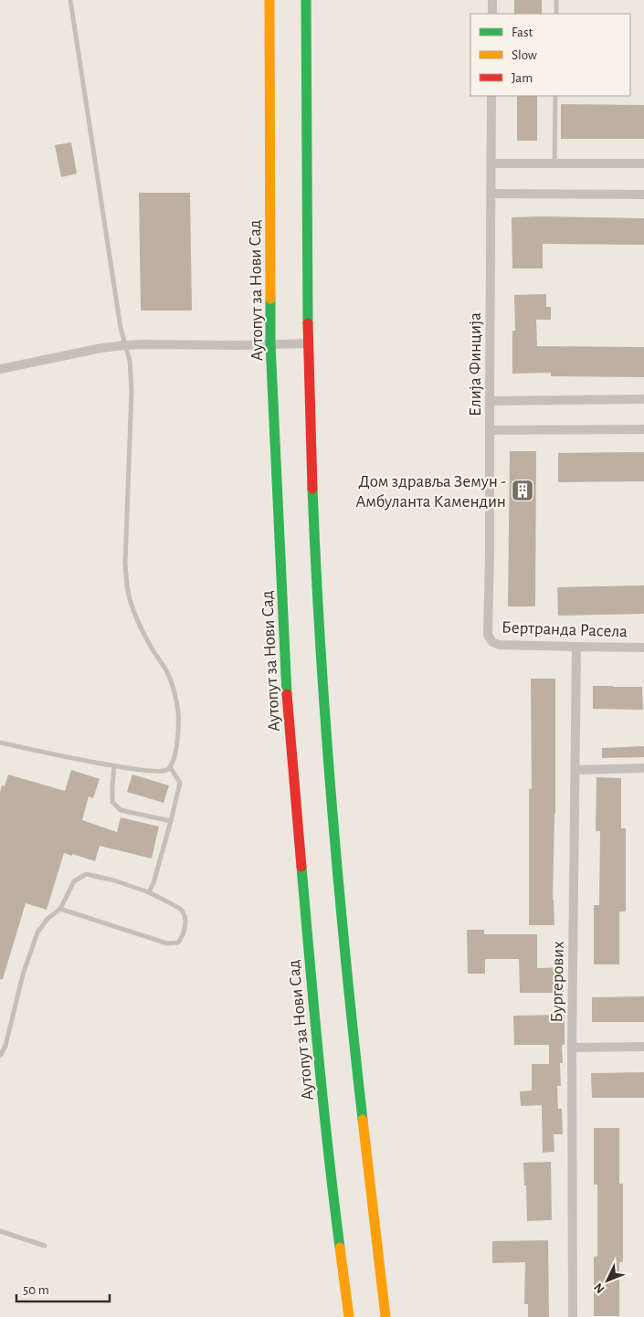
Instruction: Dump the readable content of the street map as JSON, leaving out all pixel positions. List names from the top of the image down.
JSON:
{
  "streets": {
    "main road": ["Аутопут за Нови Сад"],
    "street": ["Елија Финција", "Бертранда Расела", "Бургерових"]
  },
  "crossings": [
    ["Елија Финција", "Бертранда Расела"],
    ["Бертранда Расела", "Бургерових"]
  ],
  "places": {
    "building": ["Дом здравља Земун - Амбуланта Камендин"]
  },
  "legend": ["Fast", "Slow", "Jam"],
  "scale_bar": "50 m",
  "north": "bottom left"
}
